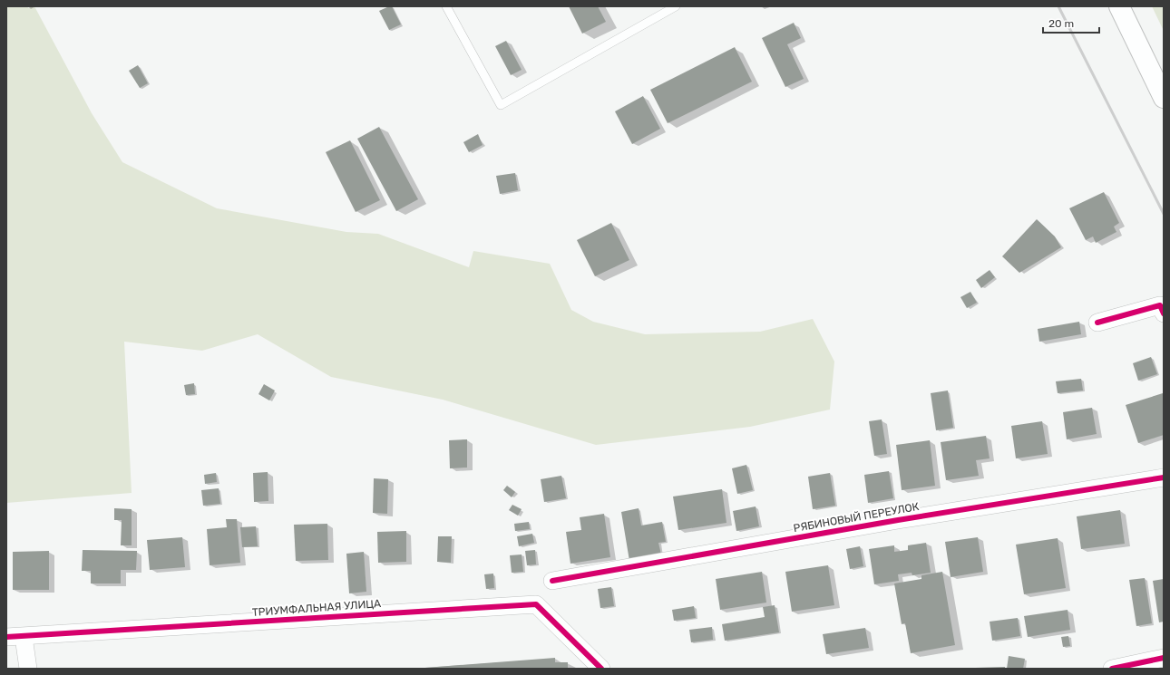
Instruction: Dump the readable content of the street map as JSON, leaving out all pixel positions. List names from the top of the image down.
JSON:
{
  "streets": {
    "street": ["РЯБИНОВЫЙ ПЕРЕУЛОК", "ТРИУМФАЛЬНАЯ УЛИЦА"]
  },
  "scale_bar": "20 m"
}
